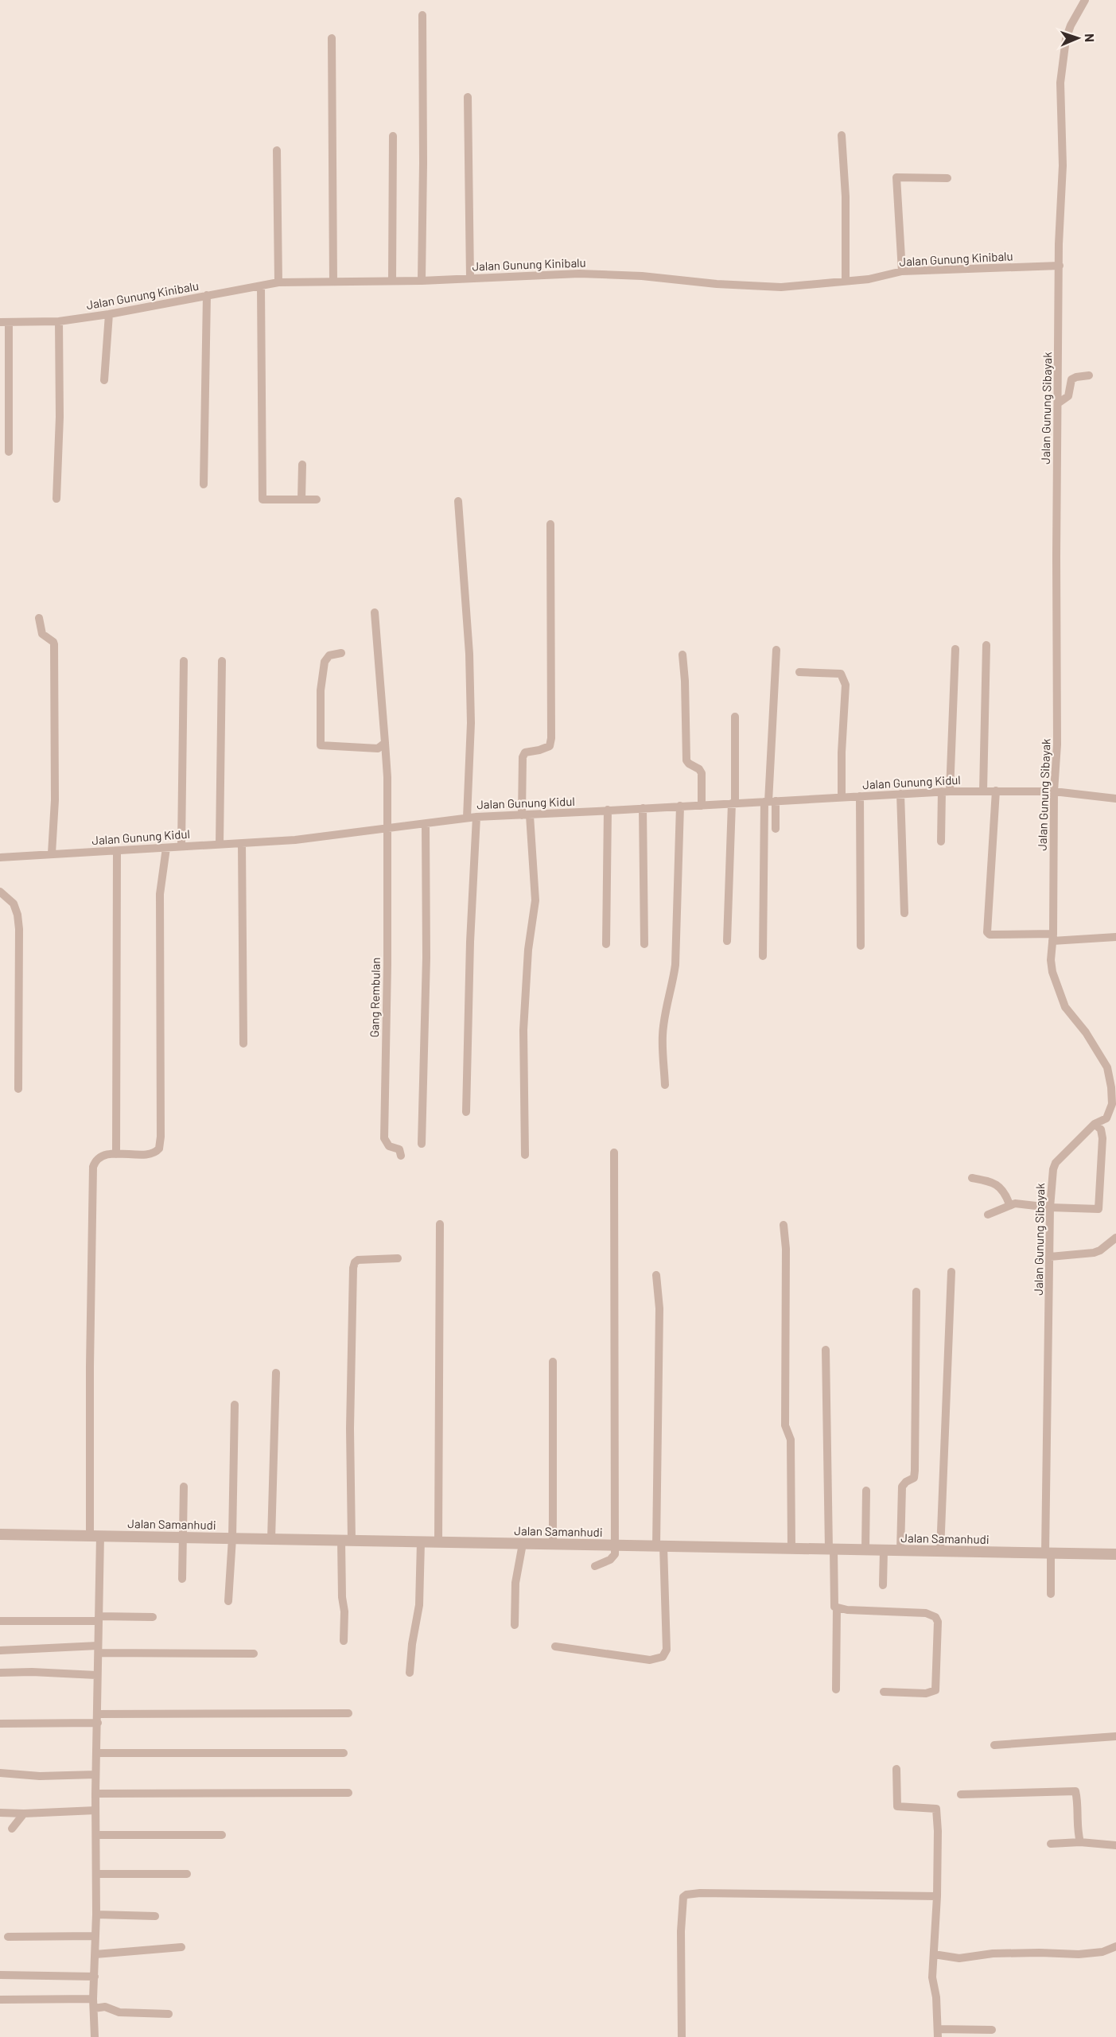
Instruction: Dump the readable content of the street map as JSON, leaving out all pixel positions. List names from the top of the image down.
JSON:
{
  "streets": {
    "street": [
      "Jalan Gunung Kinibalu",
      "Jalan Gunung Sibayak",
      "Jalan Gunung Kidul",
      "Gang Rembulan",
      "Jalan Samanhudi"
    ]
  },
  "crossings": [
    ["Jalan Gunung Kinibalu", "Jalan Gunung Sibayak"],
    ["Jalan Gunung Sibayak", "Jalan Gunung Kidul"],
    ["Jalan Gunung Sibayak", "Jalan Samanhudi"],
    ["Jalan Gunung Kidul", "Gang Rembulan"]
  ],
  "north": "right"
}
